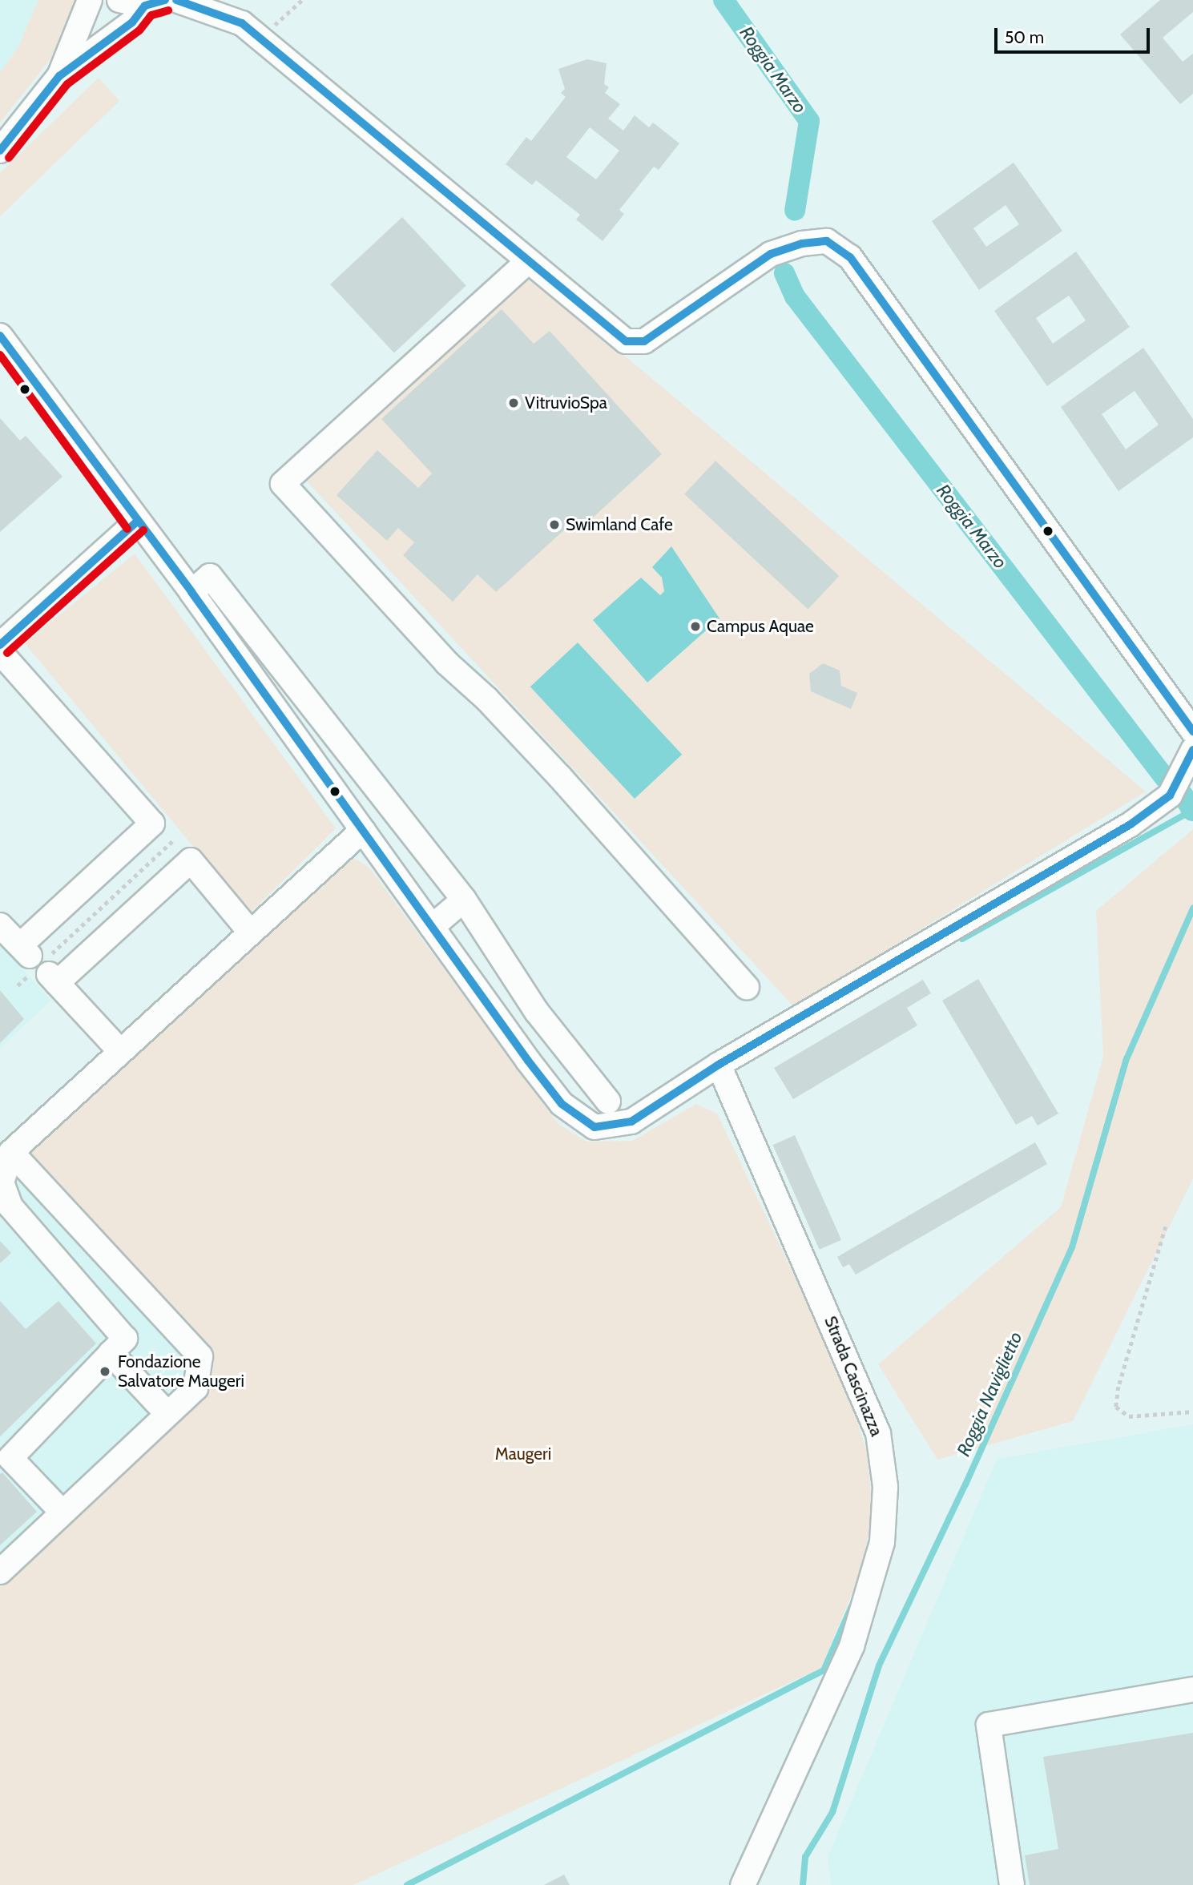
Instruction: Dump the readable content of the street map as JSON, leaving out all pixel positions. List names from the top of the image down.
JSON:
{
  "streets": {
    "street": ["Strada Cascinazza"]
  },
  "water": ["Roggia Marzo", "Roggia Naviglietto"],
  "parks": ["Maugeri"],
  "places": [
    "VitruvioSpa",
    "Swimland Cafe",
    "Campus Aquae",
    "Fondazione Salvatore Maugeri"
  ],
  "scale_bar": "50 m"
}
